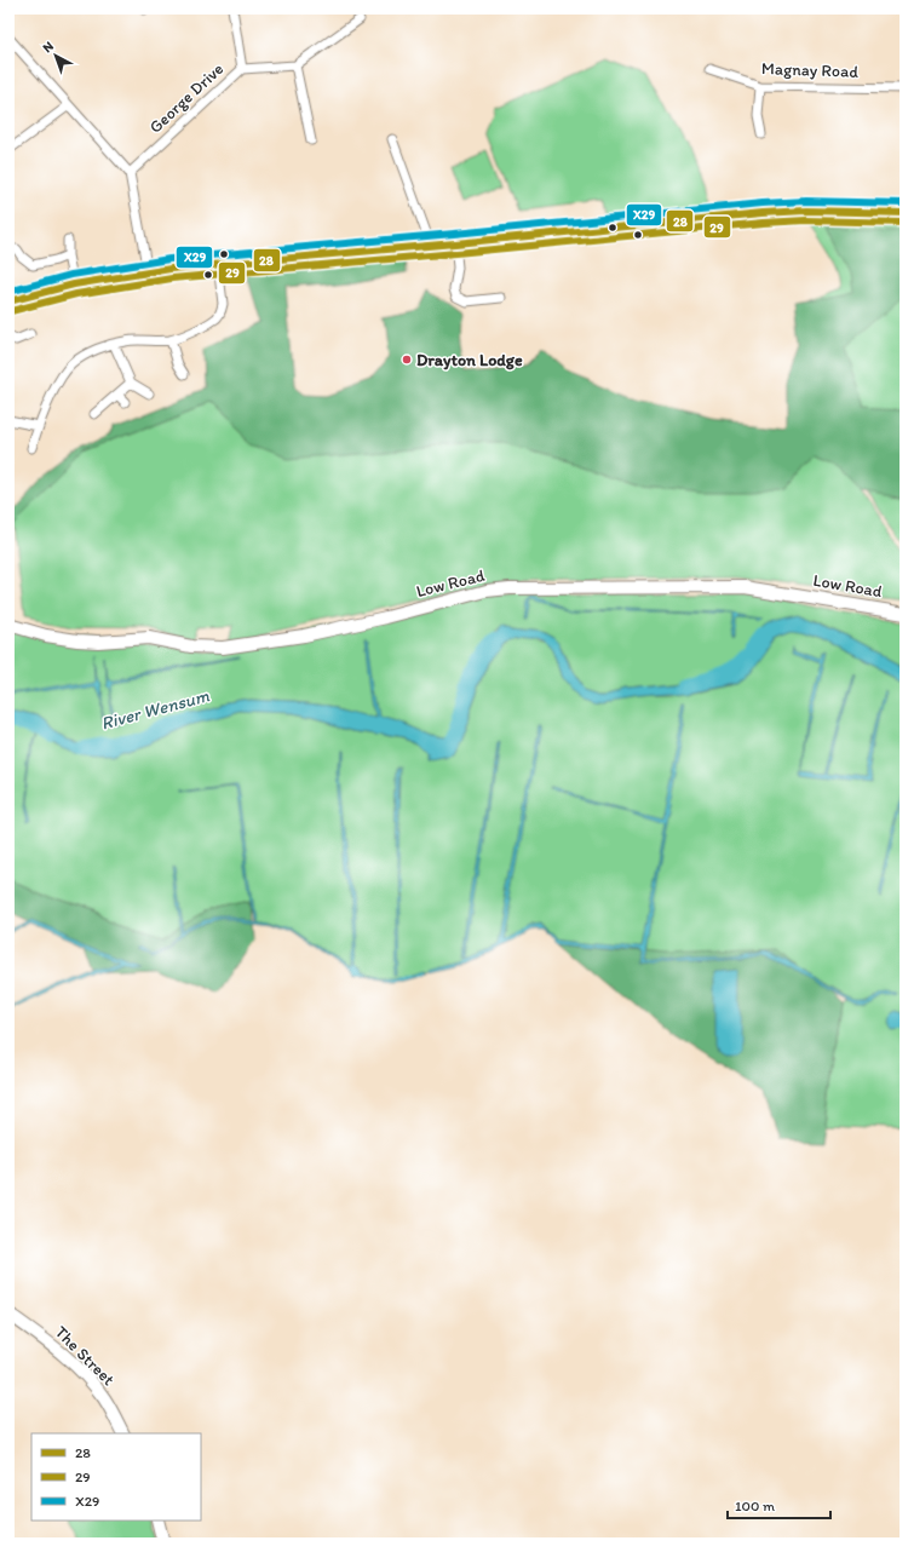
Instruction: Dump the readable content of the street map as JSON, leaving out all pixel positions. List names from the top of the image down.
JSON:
{
  "streets": {
    "street": [
      "Magnay Road",
      "George Drive",
      "Low Road",
      "The Street"
    ]
  },
  "water": ["River Wensum"],
  "places": ["Drayton Lodge"],
  "lines": ["transit line X29", "transit line 28", "transit line 29"],
  "legend": ["28", "29", "X29"],
  "scale_bar": "100 m",
  "north": "top left"
}
